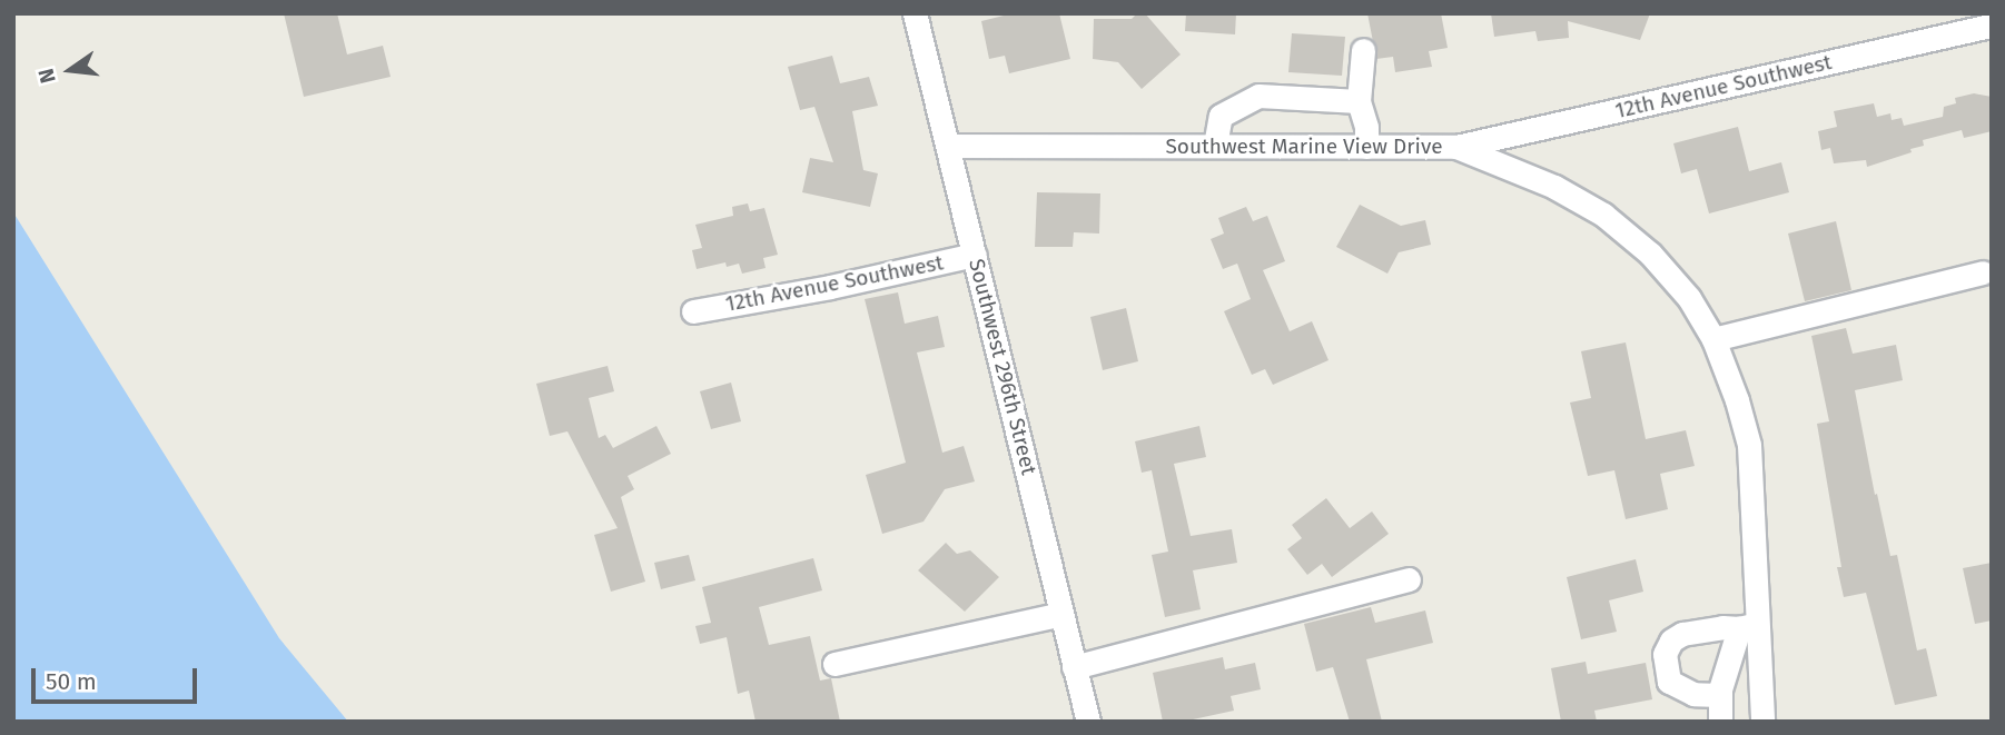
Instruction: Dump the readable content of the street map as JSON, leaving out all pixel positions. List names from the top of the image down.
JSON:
{
  "streets": {
    "street": ["12th Avenue Southwest", "Southwest Marine View Drive", "Southwest 296th Street"]
  },
  "crossings": [
    ["12th Avenue Southwest", "Southwest Marine View Drive"],
    ["12th Avenue Southwest", "Southwest 296th Street"],
    ["Southwest Marine View Drive", "Southwest 296th Street"]
  ],
  "scale_bar": "50 m",
  "north": "left"
}
